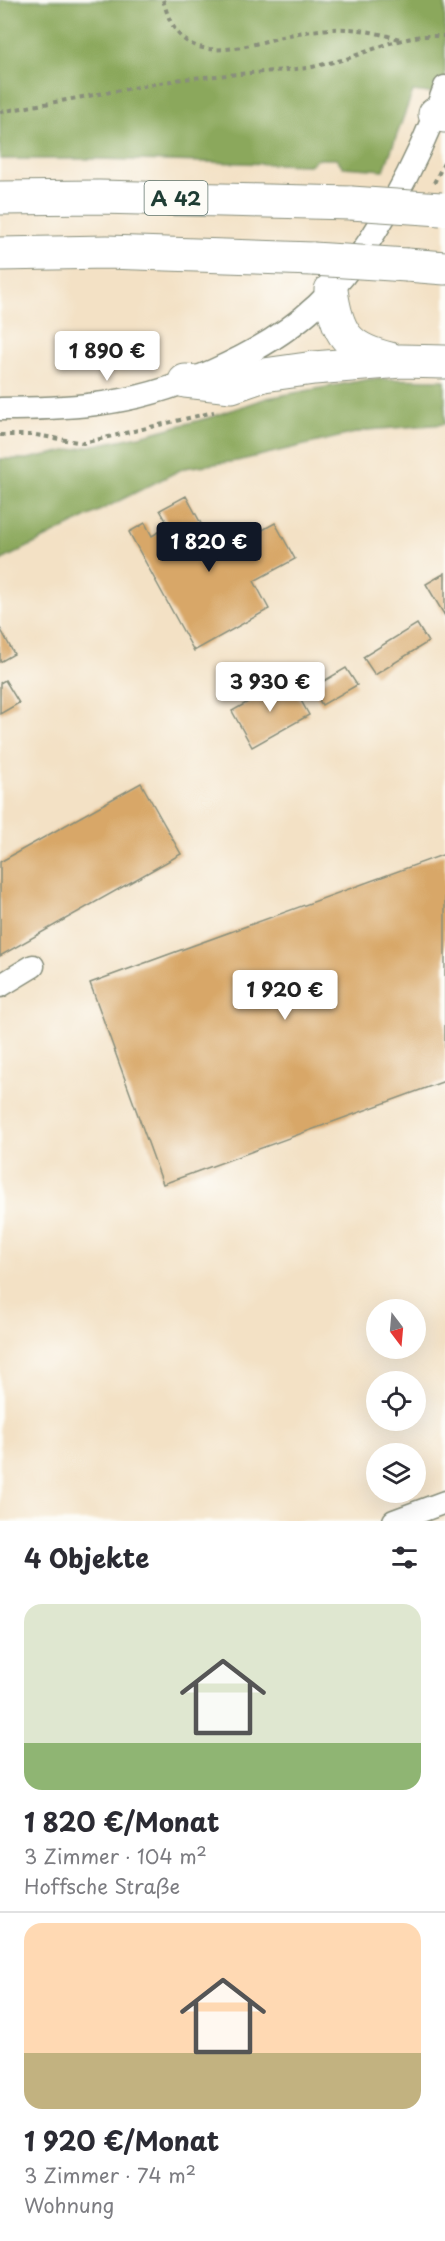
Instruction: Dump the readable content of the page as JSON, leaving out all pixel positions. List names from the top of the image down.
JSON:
{
  "streets": {
    "highway": ["A 42"]
  },
  "north": "bottom",
  "page": {
    "price": [
      "1 890 €",
      "1 820 €",
      "3 930 €",
      "1 920 €"
    ],
    "heading": "4 Objekte",
    "list": [
      {
        "name": "1 820 €/Monat",
        "note": "3 Zimmer · 104 m² · Hoffsche Straße"
      },
      {
        "name": "1 920 €/Monat",
        "note": "3 Zimmer · 74 m² · Wohnung"
      }
    ]
  }
}
